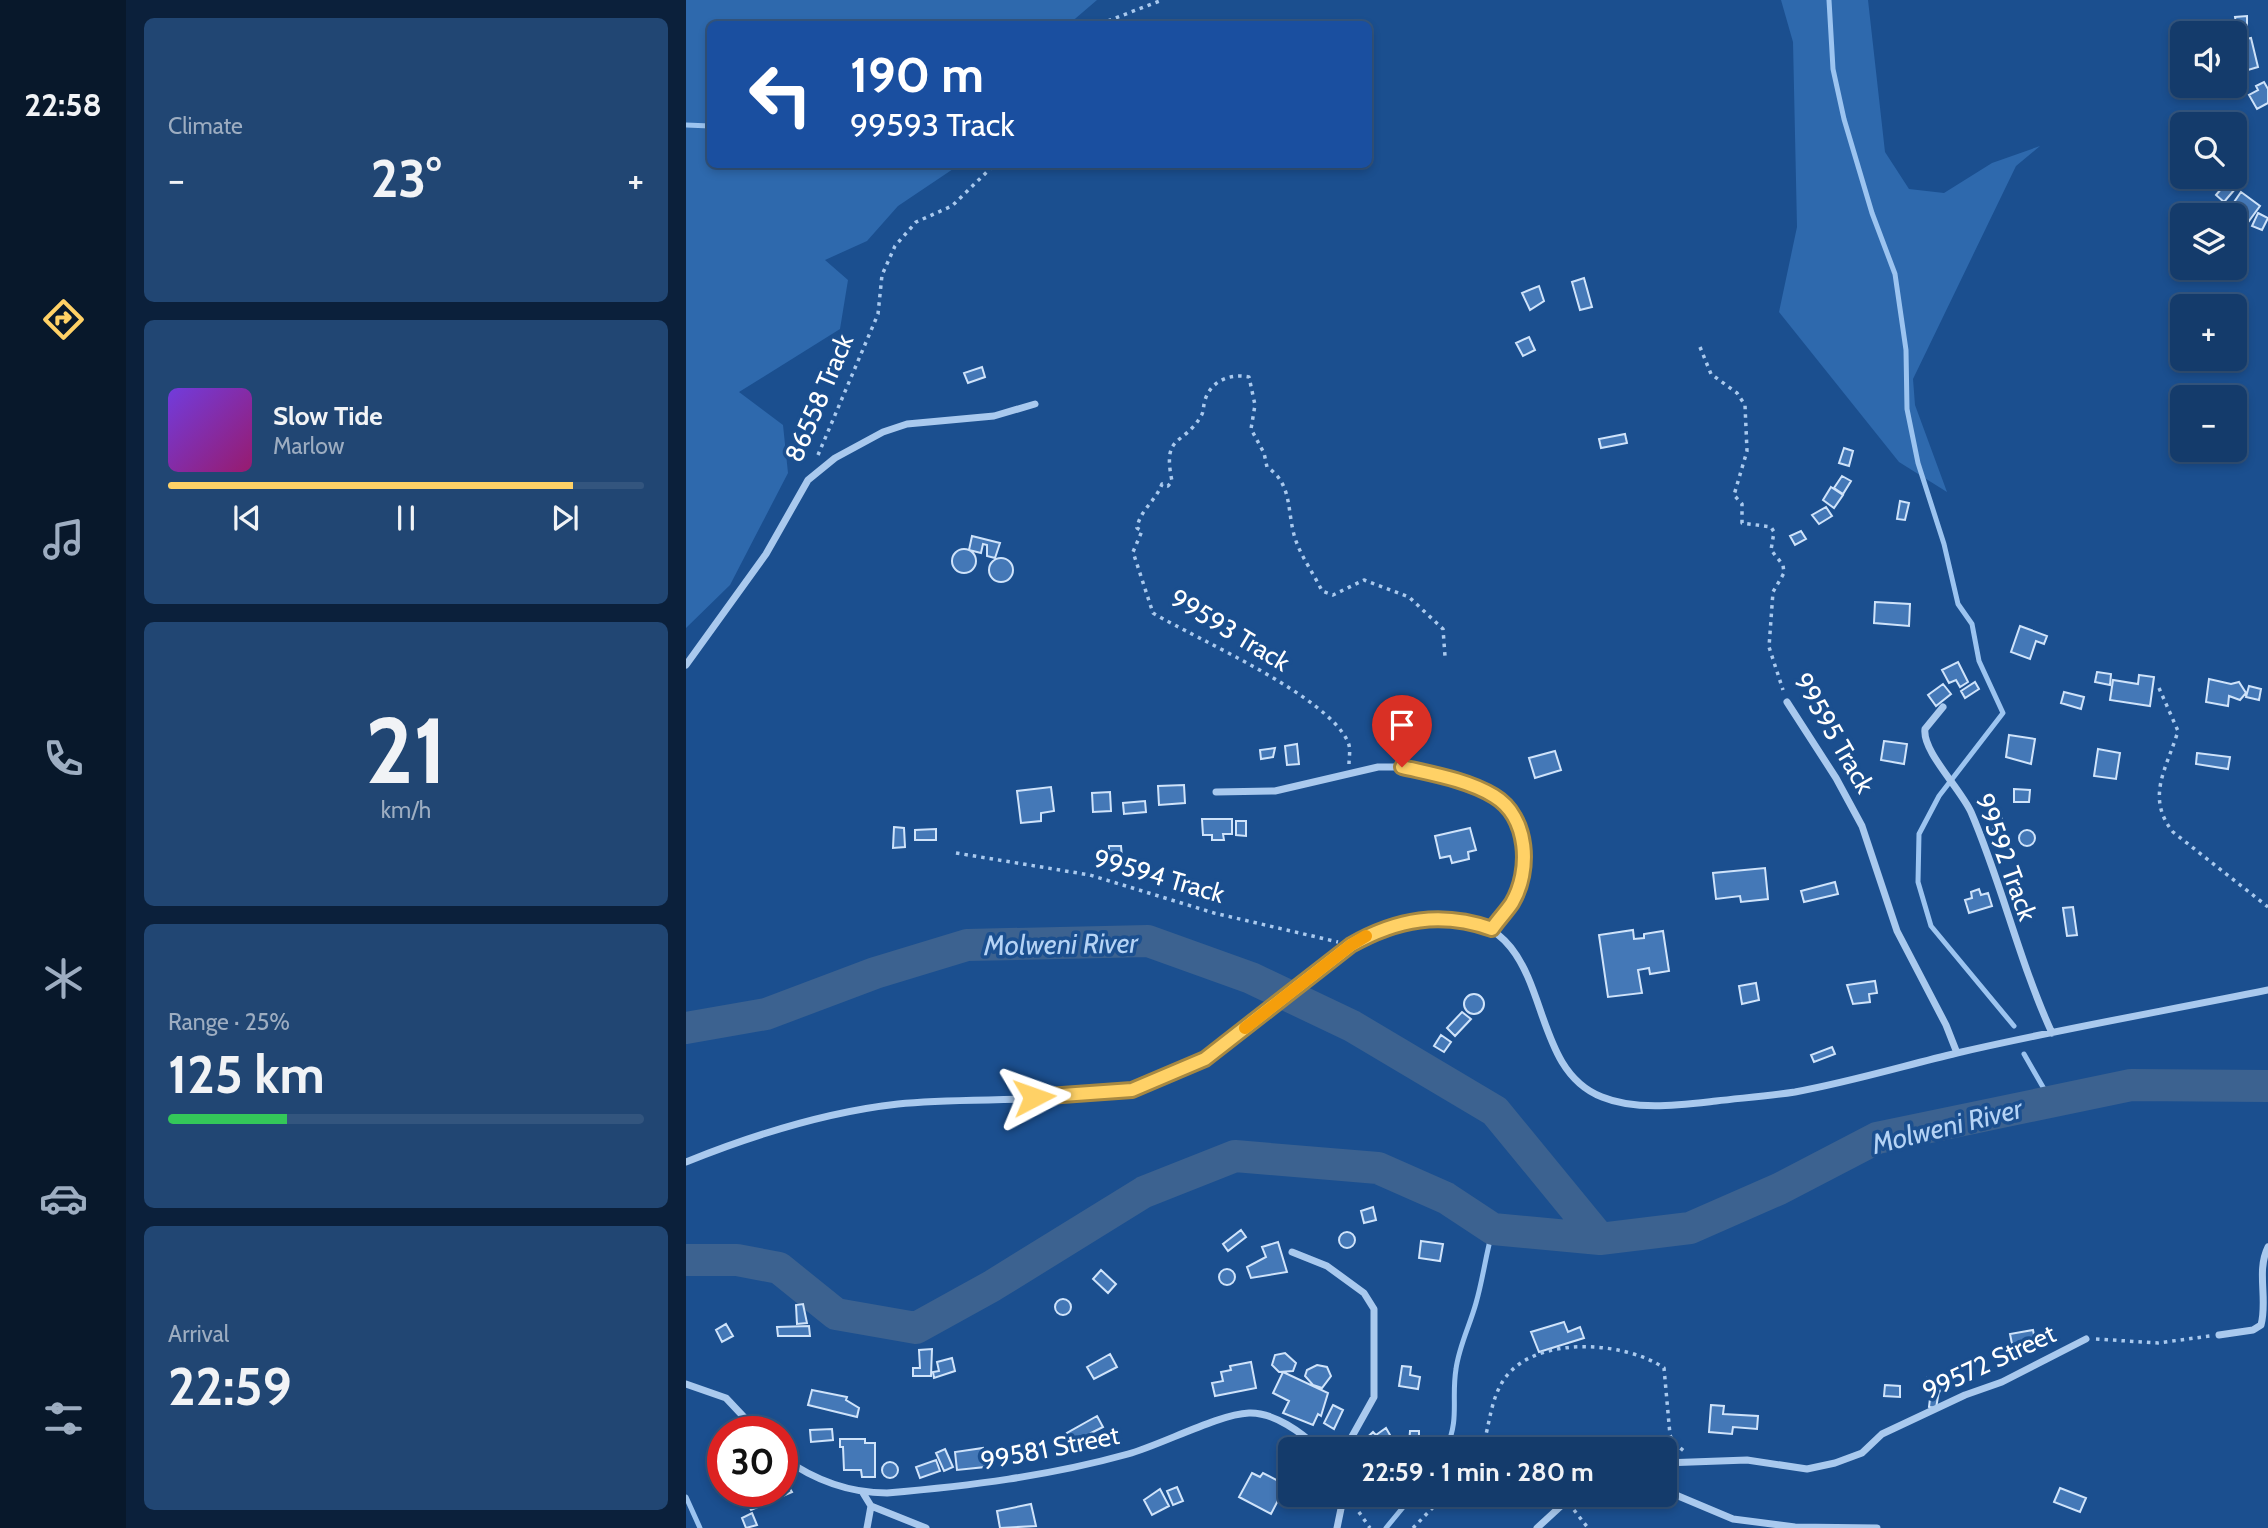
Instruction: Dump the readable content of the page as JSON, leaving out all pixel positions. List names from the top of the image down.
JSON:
{
  "streets": {
    "street": [
      "86558 Track",
      "99595 Track",
      "99592 Track",
      "99572 Street",
      "99581 Street"
    ],
    "path": ["99593 Track", "99594 Track"]
  },
  "water": ["Molweni River"],
  "page": {
    "tabs": "22:58",
    "tile": [
      "Climate",
      ["21", "km/h"],
      ["Range · 25%", "125 km"],
      ["Arrival", "22:59"]
    ],
    "map_buttons": ["+", "−"],
    "turn": ["190 m", "99593 Track"],
    "heat": ["−", "23°", "+"],
    "song": ["Slow Tide", "Marlow"],
    "limit": "30",
    "trip": "22:59 · 1 min · 280 m"
  }
}
